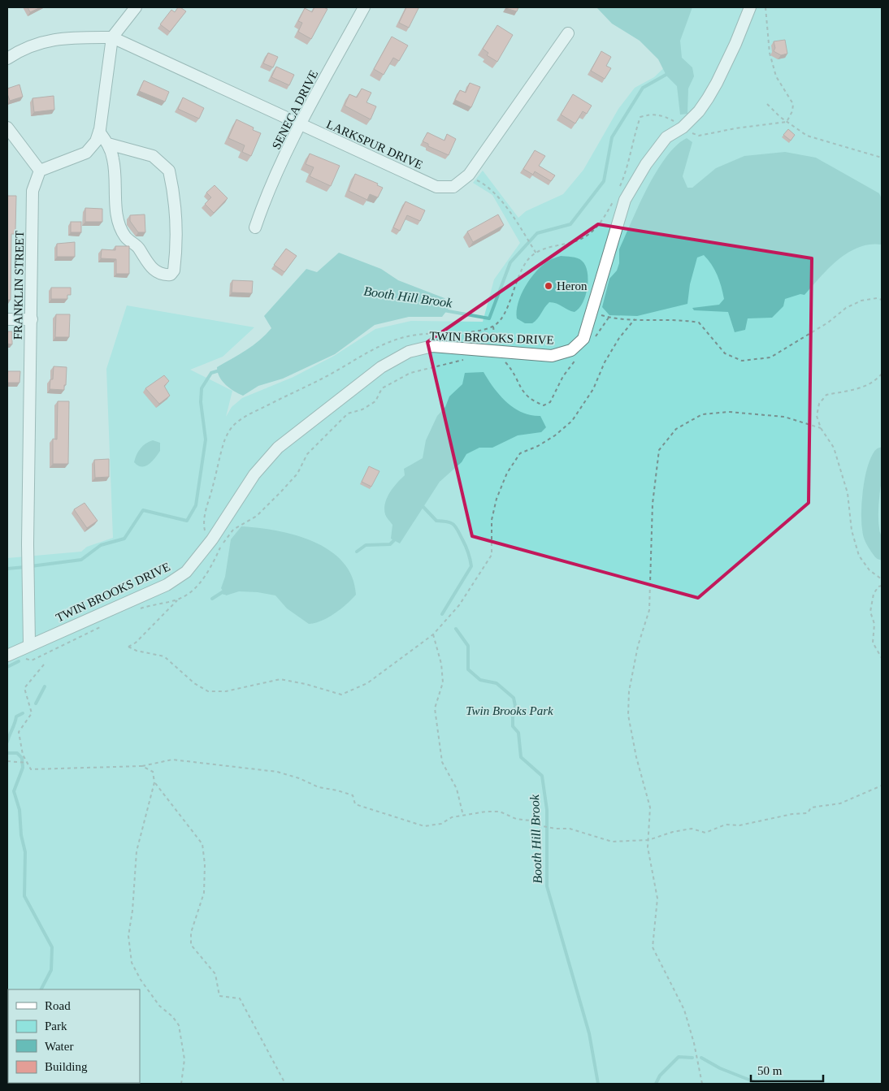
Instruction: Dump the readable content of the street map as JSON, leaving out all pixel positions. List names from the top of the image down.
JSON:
{
  "streets": {
    "street": [
      "SENECA DRIVE",
      "LARKSPUR DRIVE",
      "FRANKLIN STREET",
      "TWIN BROOKS DRIVE"
    ]
  },
  "crossings": [
    ["SENECA DRIVE", "LARKSPUR DRIVE"],
    ["FRANKLIN STREET", "TWIN BROOKS DRIVE"]
  ],
  "water": ["Booth Hill Brook"],
  "parks": ["Twin Brooks Park"],
  "places": ["Heron"],
  "legend": [
    "Road",
    "Park",
    "Water",
    "Building"
  ],
  "scale_bar": "50 m"
}
